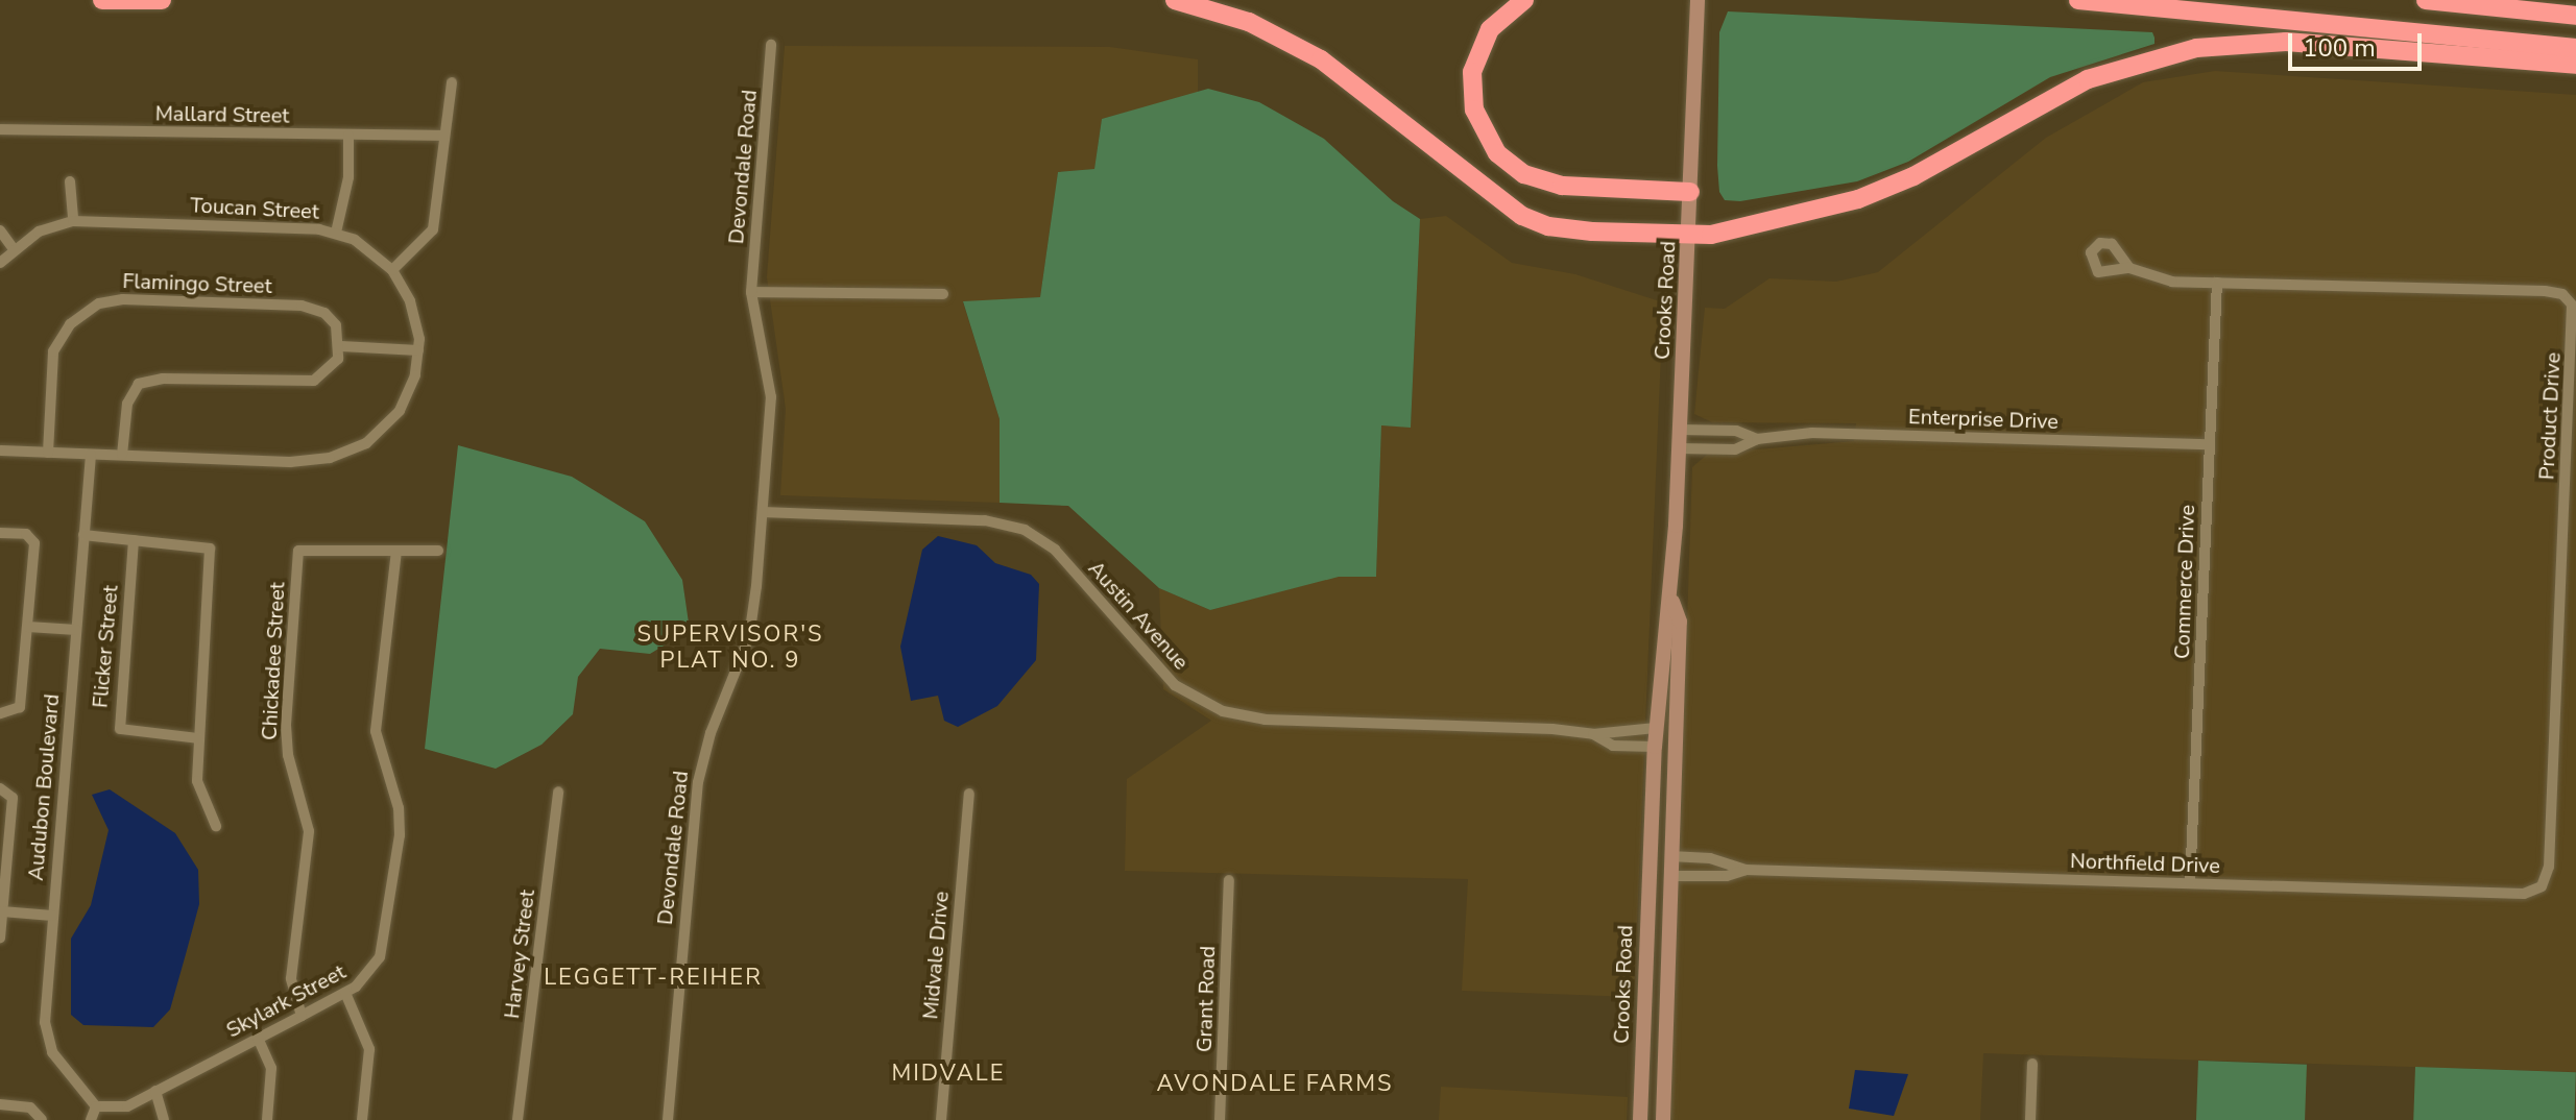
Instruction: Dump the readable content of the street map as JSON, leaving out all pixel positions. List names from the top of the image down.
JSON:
{
  "streets": {
    "main road": ["Crooks Road"],
    "street": [
      "Mallard Street",
      "Devondale Road",
      "Toucan Street",
      "Flamingo Street",
      "Product Drive",
      "Enterprise Drive",
      "Commerce Drive",
      "Austin Avenue",
      "Flicker Street",
      "Chickadee Street",
      "Audubon Boulevard",
      "Northfield Drive",
      "Harvey Street",
      "Midvale Drive",
      "Grant Road",
      "Skylark Street"
    ]
  },
  "crossings": [
    ["Devondale Road", "Austin Avenue"],
    ["Toucan Street", "Flamingo Street"],
    ["Toucan Street", "Audubon Boulevard"],
    ["Crooks Road", "Enterprise Drive"],
    ["Crooks Road", "Austin Avenue"],
    ["Crooks Road", "Northfield Drive"],
    ["Product Drive", "Commerce Drive"],
    ["Product Drive", "Northfield Drive"],
    ["Enterprise Drive", "Commerce Drive"],
    ["Commerce Drive", "Northfield Drive"],
    ["Chickadee Street", "Skylark Street"],
    ["Audubon Boulevard", "Skylark Street"]
  ],
  "districts": [
    "SUPERVISOR'S PLAT NO. 9",
    "LEGGETT-REIHER",
    "MIDVALE",
    "AVONDALE FARMS"
  ],
  "scale_bar": "100 m"
}
